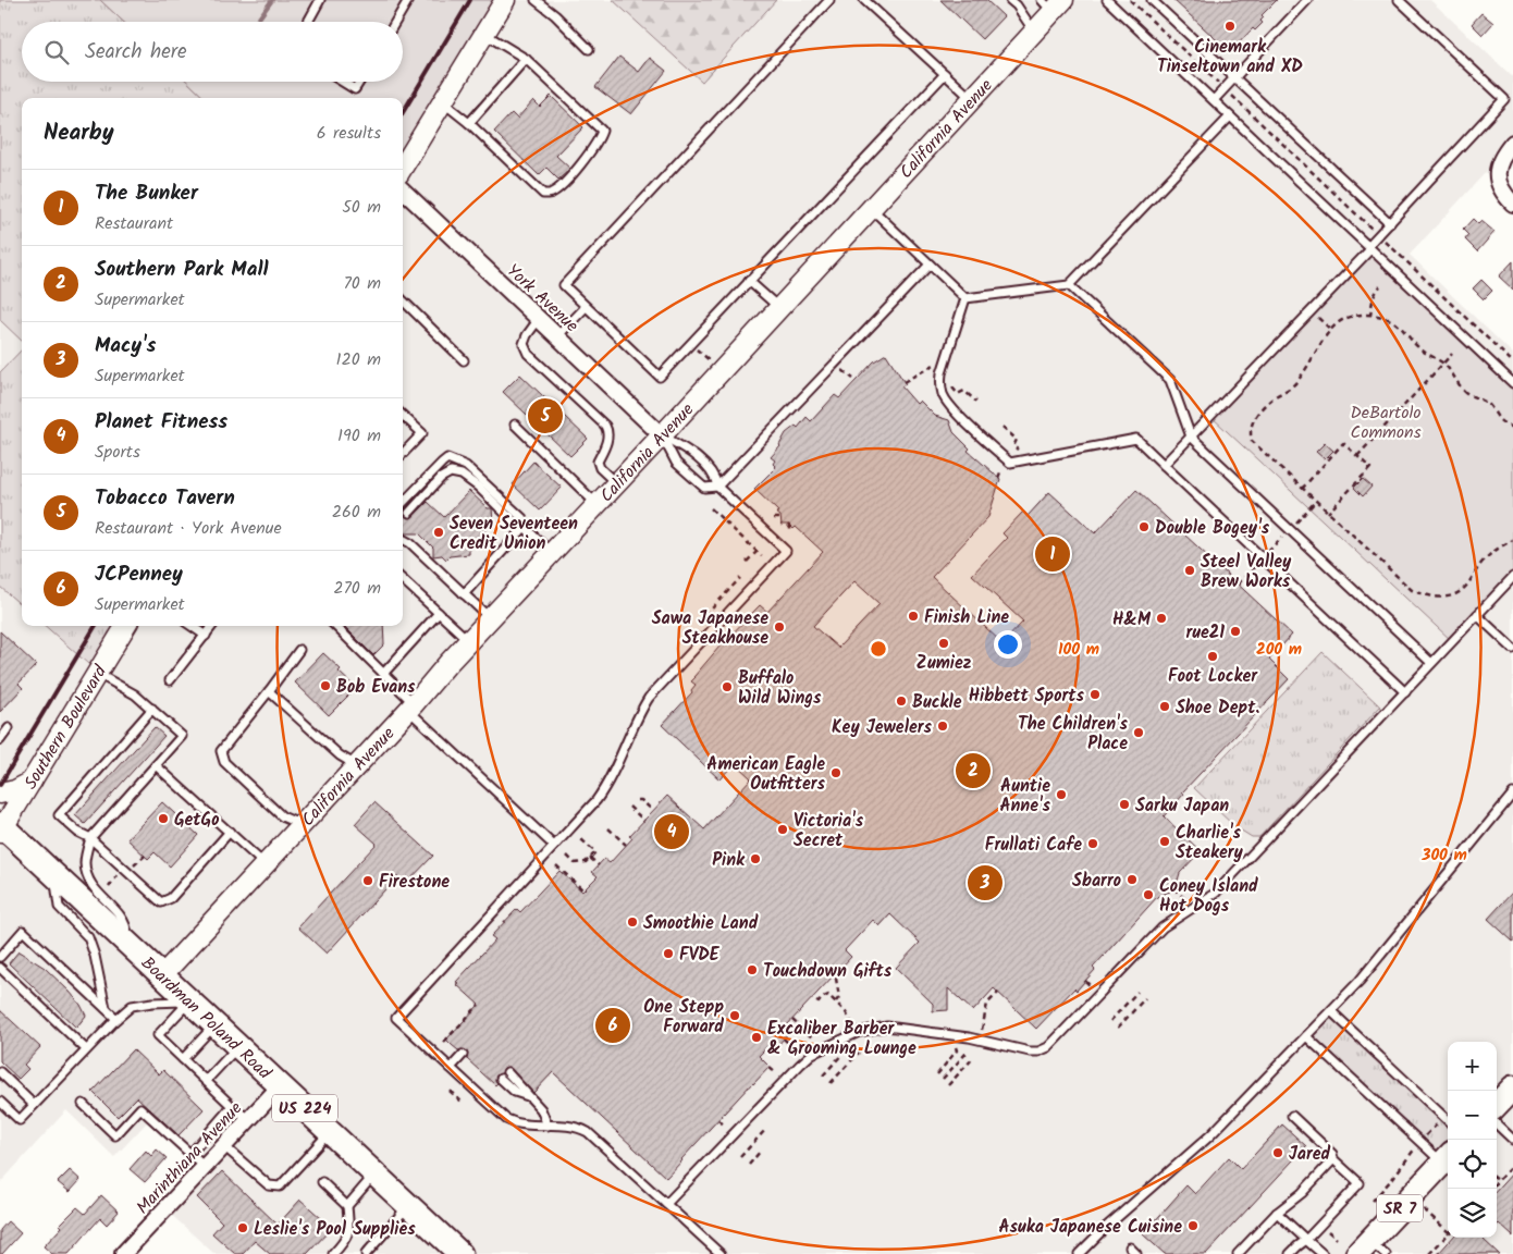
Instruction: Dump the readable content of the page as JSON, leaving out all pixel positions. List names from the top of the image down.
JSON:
{
  "streets": {
    "main road": ["Boardman Poland Road", "US 224", "SR 7"],
    "street": [
      "California Avenue",
      "York Avenue",
      "Southern Boulevard",
      "Marinthiana Avenue"
    ]
  },
  "crossings": [
    ["California Avenue", "York Avenue"],
    ["California Avenue", "Boardman Poland Road"],
    ["Southern Boulevard", "Boardman Poland Road"],
    ["Boardman Poland Road", "Marinthiana Avenue"]
  ],
  "parks": ["DeBartolo Commons"],
  "places": [
    "Cinemark Tinseltown and XD",
    "Double Bogey's",
    "Seven Seventeen Credit Union",
    "Steel Valley Brew Works",
    "Finish Line",
    "H&M",
    "Sawa Japanese Steakhouse",
    "rue21",
    "Zumiez",
    "Foot Locker",
    "Bob Evans",
    "Buffalo Wild Wings",
    "Hibbett Sports",
    "Buckle",
    "Shoe Dept.",
    "Key Jewelers",
    "The Children's Place",
    "American Eagle Outfitters",
    "Auntie Anne's",
    "Sarku Japan",
    "GetGo",
    "Victoria's Secret",
    "Charlie's Steakery",
    "Frullati Cafe",
    "Pink",
    "Sbarro",
    "Firestone",
    "Coney Island Hot Dogs",
    "Smoothie Land",
    "FVDE",
    "Touchdown Gifts",
    "One Stepp Forward",
    "Excaliber Barber & Grooming Lounge",
    "Jared",
    "Asuka Japanese Cuisine",
    "Leslie's Pool Supplies"
  ],
  "page": {
    "search": "Search here",
    "heading": ["Nearby", "6 results"],
    "list": [
      {
        "mark": "1",
        "name": "The Bunker",
        "note": "Restaurant",
        "value": "50 m"
      },
      {
        "mark": "2",
        "name": "Southern Park Mall",
        "note": "Supermarket",
        "value": "70 m"
      },
      {
        "mark": "3",
        "name": "Macy's",
        "note": "Supermarket",
        "value": "120 m"
      },
      {
        "mark": "4",
        "name": "Planet Fitness",
        "note": "Sports",
        "value": "190 m"
      },
      {
        "mark": "5",
        "name": "Tobacco Tavern",
        "note": "Restaurant · York Avenue",
        "value": "260 m"
      },
      {
        "mark": "6",
        "name": "JCPenney",
        "note": "Supermarket",
        "value": "270 m"
      }
    ],
    "pins": [
      "5",
      "1",
      "2",
      "4",
      "3",
      "6"
    ],
    "map_buttons": ["+", "−"]
  },
  "rings": ["100 m", "200 m", "300 m"]
}
